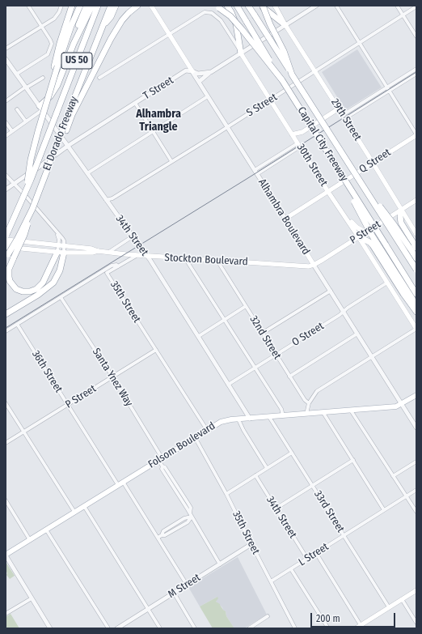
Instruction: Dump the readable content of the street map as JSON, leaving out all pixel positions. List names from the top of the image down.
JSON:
{
  "streets": {
    "highway": ["US 50", "El Dorado Freeway", "Capital City Freeway"],
    "main road": [
      "29th Street",
      "Q Street",
      "30th Street",
      "Alhambra Boulevard",
      "P Street",
      "Stockton Boulevard",
      "Folsom Boulevard"
    ],
    "street": [
      "T Street",
      "S Street",
      "34th Street",
      "35th Street",
      "O Street",
      "32nd Street",
      "36th Street",
      "Santa Ynez Way",
      "33rd Street",
      "L Street",
      "M Street"
    ]
  },
  "crossings": [
    ["T Street", "Alhambra Boulevard"],
    ["T Street", "34th Street"],
    ["S Street", "29th Street"],
    ["S Street", "30th Street"],
    ["S Street", "Alhambra Boulevard"],
    ["S Street", "34th Street"],
    ["29th Street", "Q Street"],
    ["29th Street", "P Street"],
    ["Q Street", "30th Street"],
    ["Q Street", "Alhambra Boulevard"],
    ["30th Street", "Alhambra Boulevard"],
    ["30th Street", "P Street"],
    ["30th Street", "O Street"],
    ["Alhambra Boulevard", "P Street"],
    ["Alhambra Boulevard", "Stockton Boulevard"],
    ["Alhambra Boulevard", "O Street"],
    ["Alhambra Boulevard", "Folsom Boulevard"],
    ["P Street", "Stockton Boulevard"],
    ["P Street", "35th Street"],
    ["P Street", "36th Street"],
    ["P Street", "Santa Ynez Way"],
    ["34th Street", "Stockton Boulevard"],
    ["34th Street", "O Street"],
    ["34th Street", "Folsom Boulevard"],
    ["34th Street", "L Street"],
    ["Stockton Boulevard", "32nd Street"],
    ["35th Street", "Folsom Boulevard"],
    ["35th Street", "L Street"],
    ["35th Street", "M Street"],
    ["O Street", "32nd Street"],
    ["36th Street", "Folsom Boulevard"],
    ["Santa Ynez Way", "Folsom Boulevard"],
    ["Santa Ynez Way", "M Street"],
    ["Folsom Boulevard", "33rd Street"],
    ["33rd Street", "L Street"]
  ],
  "districts": ["Alhambra Triangle"],
  "scale_bar": "200 m"
}
